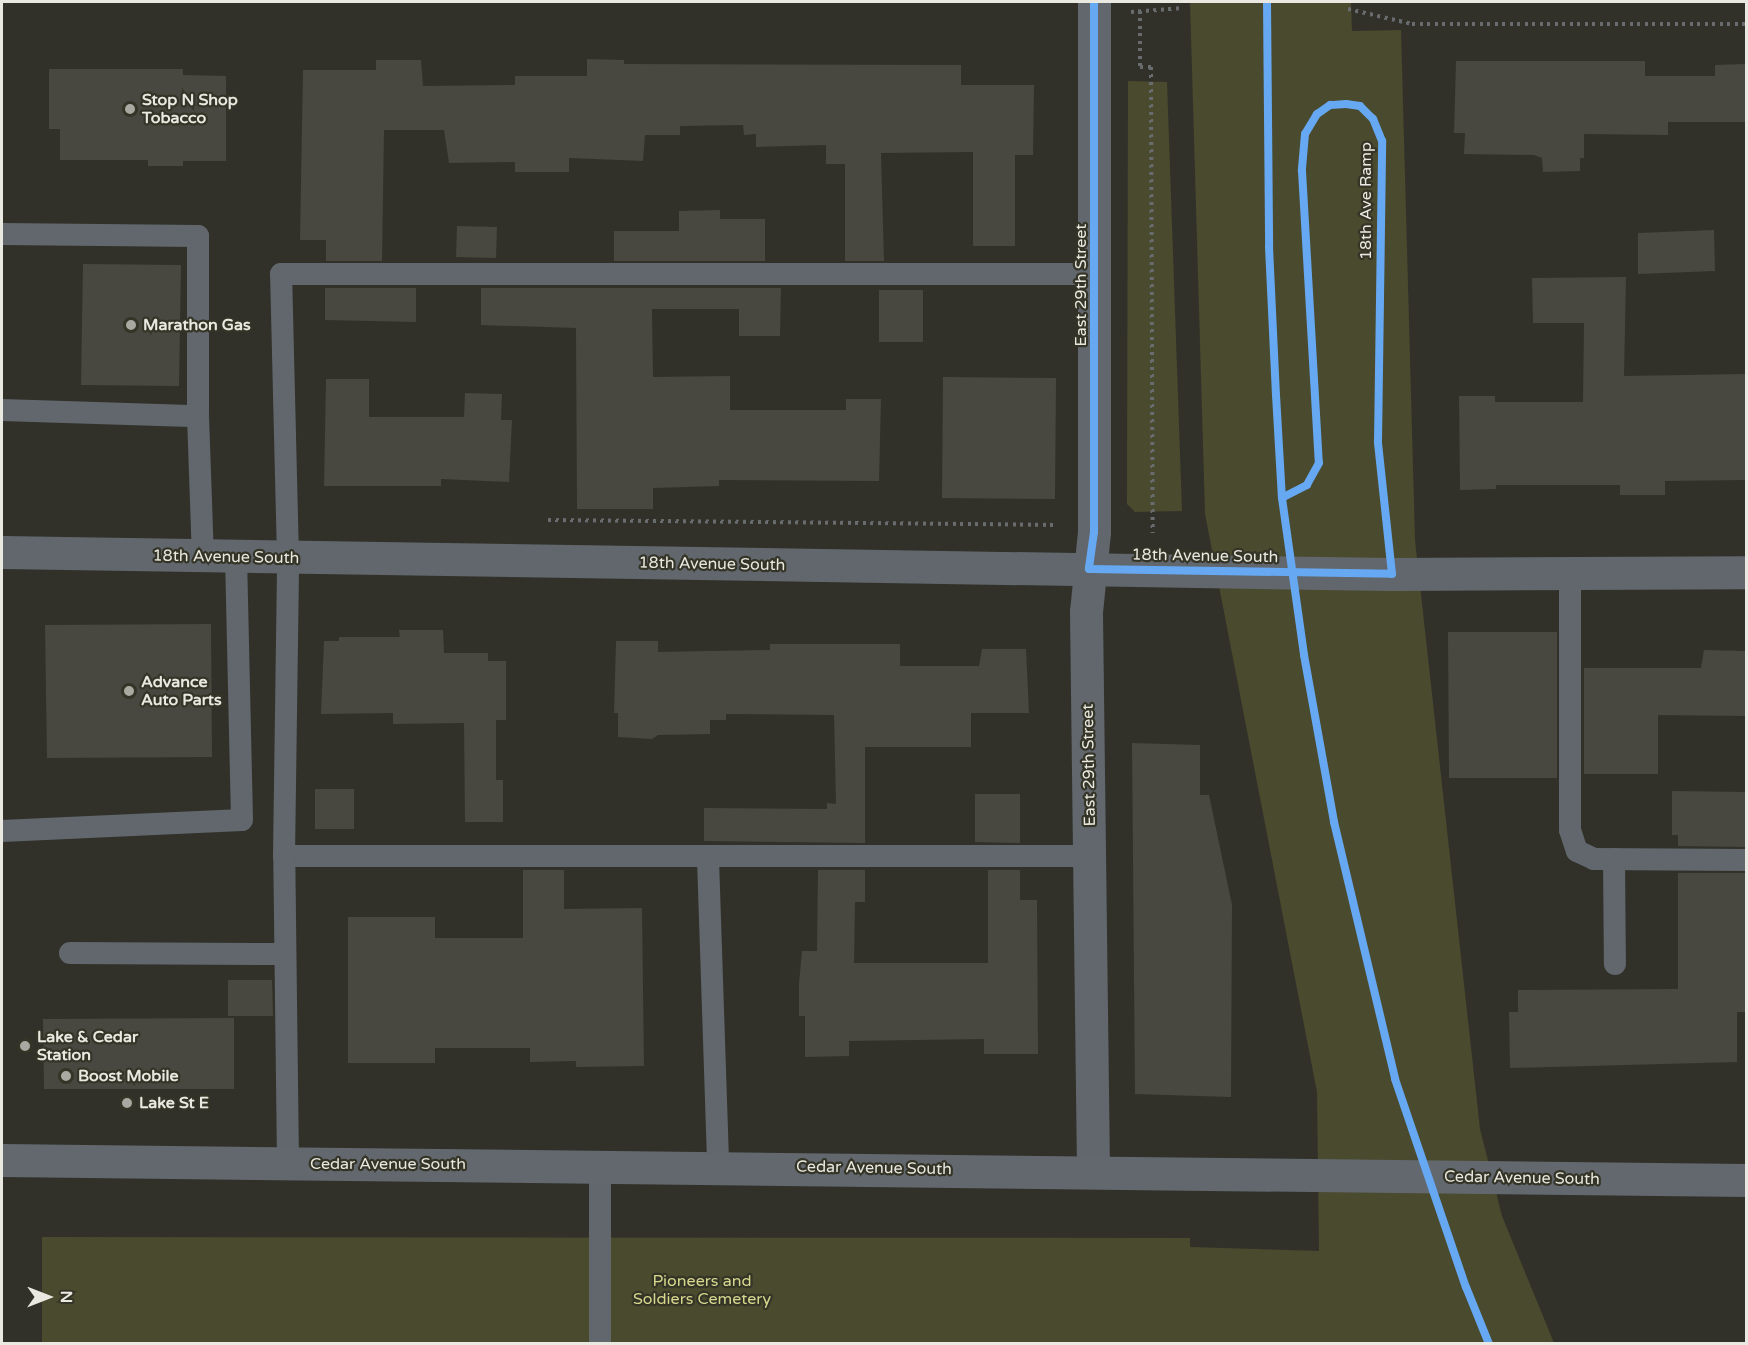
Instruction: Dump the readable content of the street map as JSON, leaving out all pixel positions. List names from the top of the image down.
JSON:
{
  "streets": {
    "main road": ["Cedar Avenue South"],
    "street": ["East 29th Street", "18th Avenue South"],
    "cycle path": ["18th Ave Ramp"]
  },
  "crossings": [
    ["East 29th Street", "18th Avenue South"],
    ["East 29th Street", "Cedar Avenue South"]
  ],
  "parks": ["Pioneers and Soldiers Cemetery"],
  "places": [
    "Stop N Shop Tobacco",
    "Marathon Gas",
    "Advance Auto Parts",
    "Lake & Cedar Station",
    "Boost Mobile",
    "Lake St E"
  ],
  "north": "right"
}
